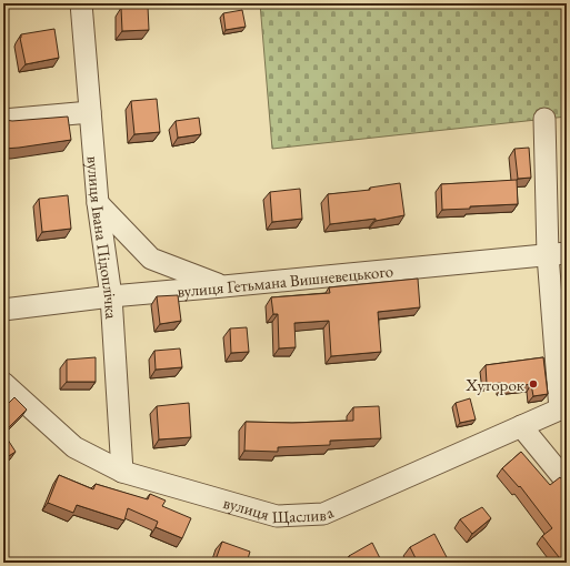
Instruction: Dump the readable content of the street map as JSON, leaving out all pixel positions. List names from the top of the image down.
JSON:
{
  "streets": {
    "street": ["вулиця Івана Підоплічка", "вулиця Гетьмана Вишневецького", "вулиця Щаслива"]
  },
  "crossings": [
    ["вулиця Івана Підоплічка", "вулиця Гетьмана Вишневецького"],
    ["вулиця Івана Підоплічка", "вулиця Щаслива"]
  ],
  "places": ["Хуторок"]
}
